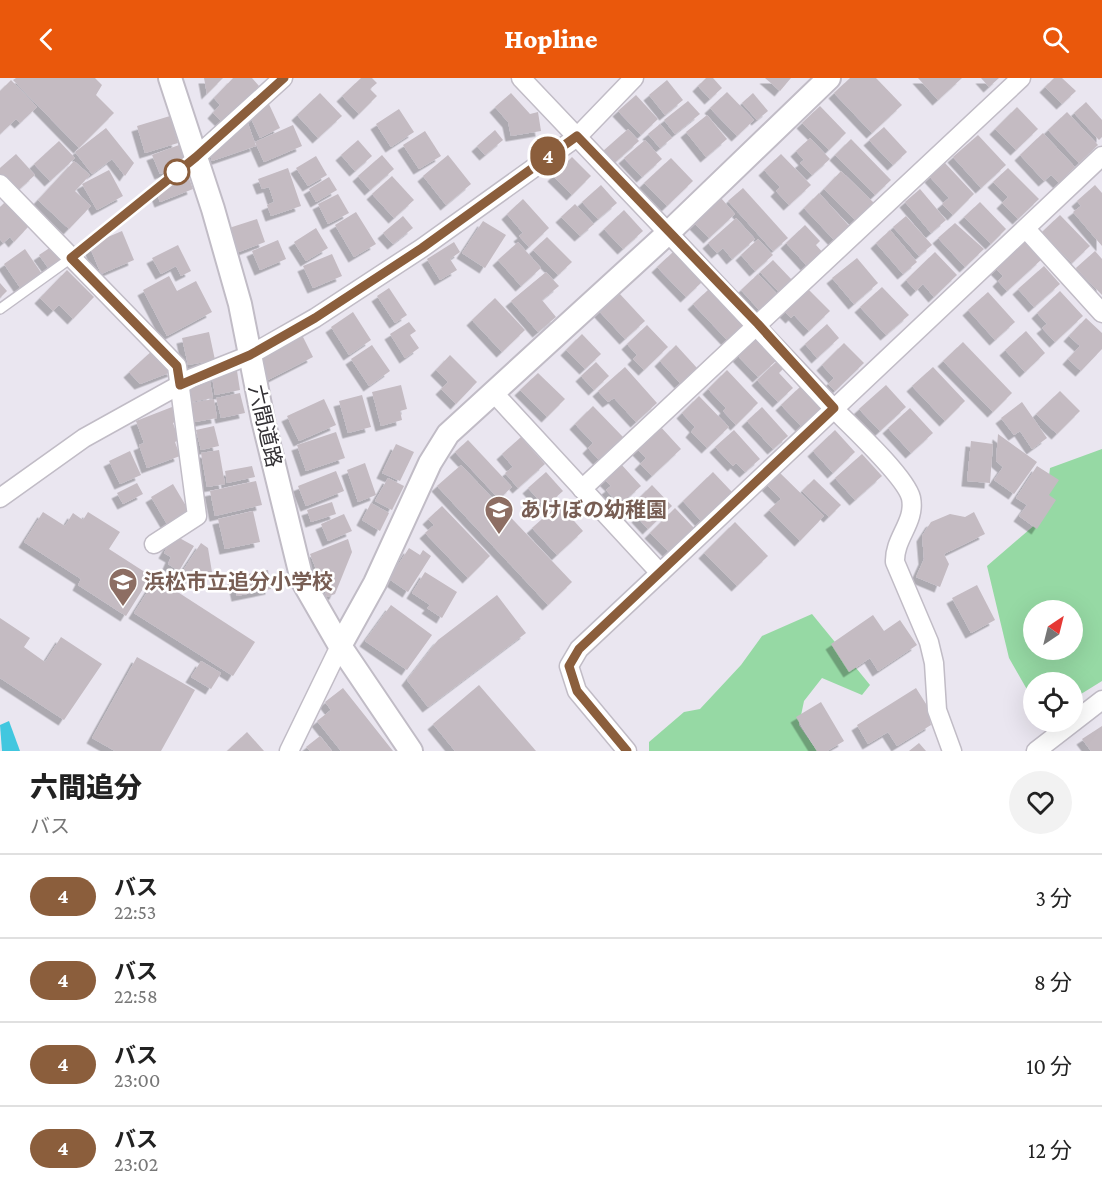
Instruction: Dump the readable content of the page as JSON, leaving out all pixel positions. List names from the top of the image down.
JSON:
{
  "streets": {
    "street": ["六間道路"]
  },
  "places": {
    "school or university": ["あけぼの幼稚園", "浜松市立追分小学校"]
  },
  "lines": ["bus line 4"],
  "north": "top right",
  "page": {
    "header": "Hopline",
    "on_map": "4",
    "heading": ["六間追分", "バス"],
    "list": [
      {
        "mark": "4",
        "name": "バス",
        "note": "22:53",
        "value": "3 分"
      },
      {
        "mark": "4",
        "name": "バス",
        "note": "22:58",
        "value": "8 分"
      },
      {
        "mark": "4",
        "name": "バス",
        "note": "23:00",
        "value": "10 分"
      },
      {
        "mark": "4",
        "name": "バス",
        "note": "23:02",
        "value": "12 分"
      }
    ]
  }
}
